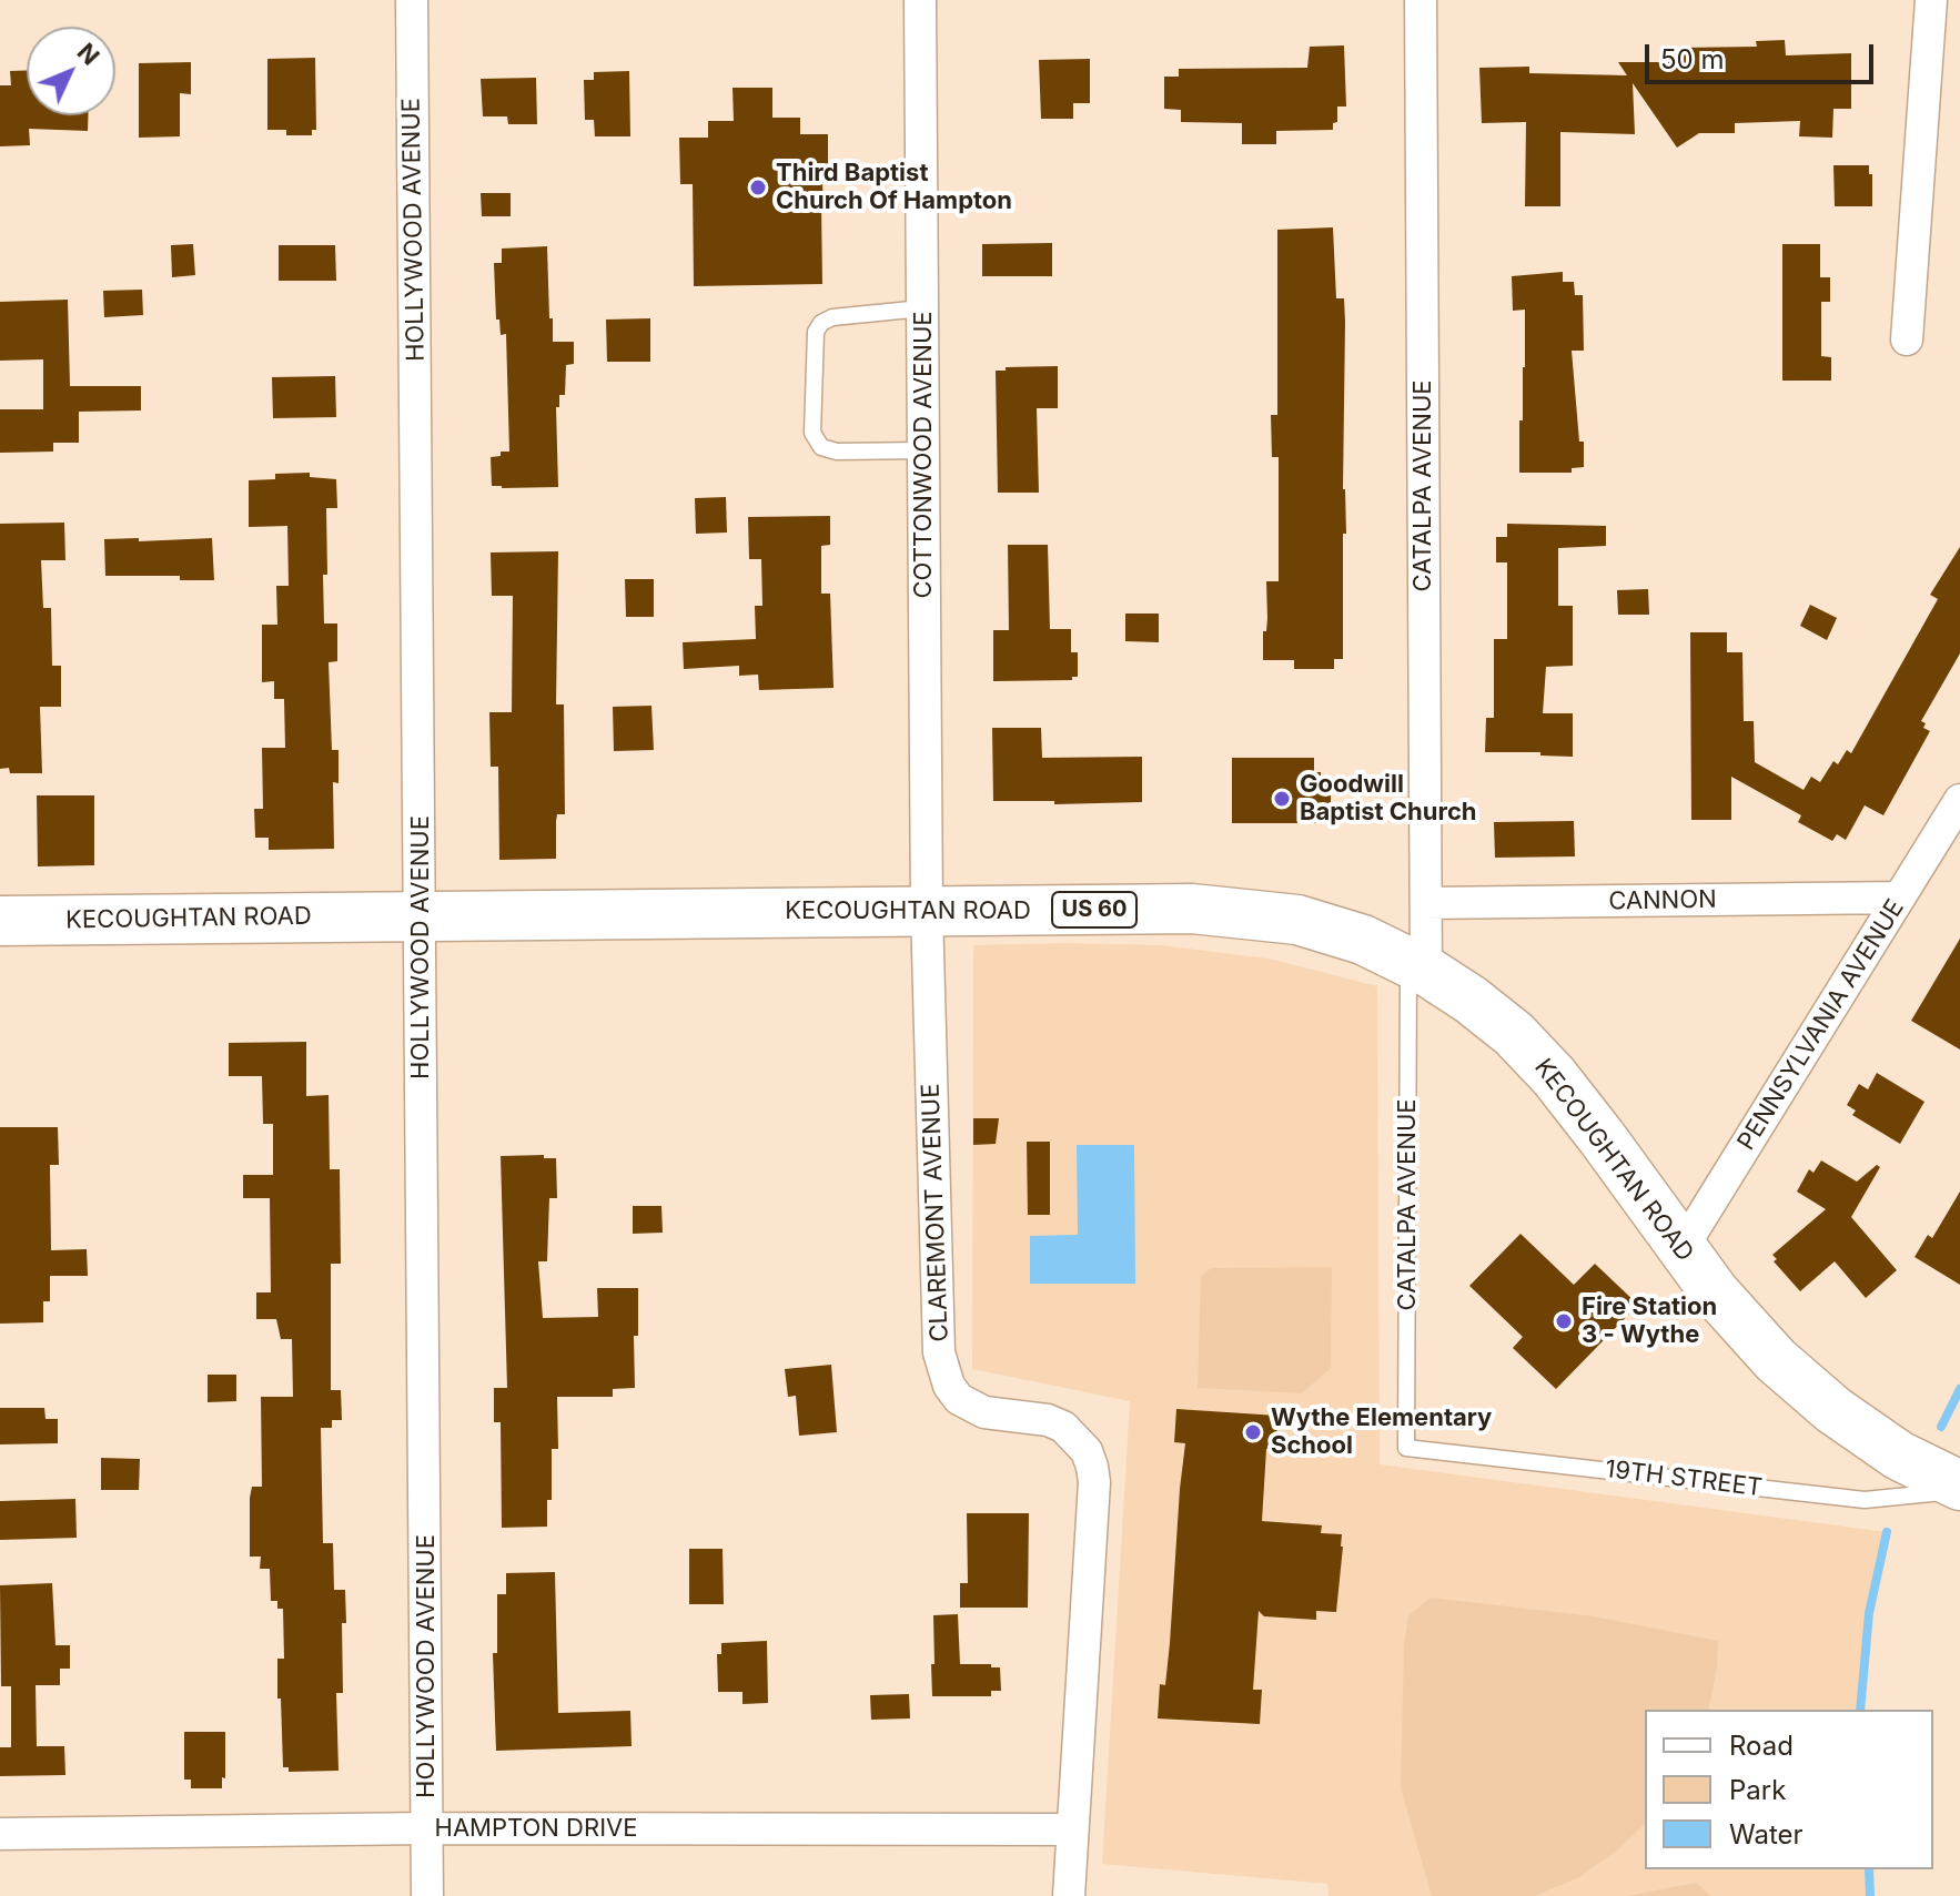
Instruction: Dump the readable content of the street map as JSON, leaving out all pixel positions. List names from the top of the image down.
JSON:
{
  "streets": {
    "main road": ["US 60", "KECOUGHTAN ROAD"],
    "street": [
      "HOLLYWOOD AVENUE",
      "COTTONWOOD AVENUE",
      "CATALPA AVENUE",
      "CANNON",
      "PENNSYLVANIA AVENUE",
      "CLAREMONT AVENUE",
      "HAMPTON DRIVE"
    ],
    "lane": ["19TH STREET"]
  },
  "crossings": [
    ["HOLLYWOOD AVENUE", "KECOUGHTAN ROAD"],
    ["HOLLYWOOD AVENUE", "HAMPTON DRIVE"],
    ["COTTONWOOD AVENUE", "KECOUGHTAN ROAD"],
    ["COTTONWOOD AVENUE", "CLAREMONT AVENUE"],
    ["CATALPA AVENUE", "CANNON"],
    ["CATALPA AVENUE", "KECOUGHTAN ROAD"],
    ["CATALPA AVENUE", "19TH STREET"],
    ["CANNON", "PENNSYLVANIA AVENUE"],
    ["KECOUGHTAN ROAD", "PENNSYLVANIA AVENUE"],
    ["KECOUGHTAN ROAD", "CLAREMONT AVENUE"],
    ["KECOUGHTAN ROAD", "19TH STREET"],
    ["CLAREMONT AVENUE", "HAMPTON DRIVE"]
  ],
  "places": [
    "Third Baptist Church Of Hampton",
    "Goodwill Baptist Church",
    "Fire Station 3 - Wythe",
    "Wythe Elementary School"
  ],
  "legend": ["Road", "Park", "Water"],
  "scale_bar": "50 m",
  "north": "top right"
}
